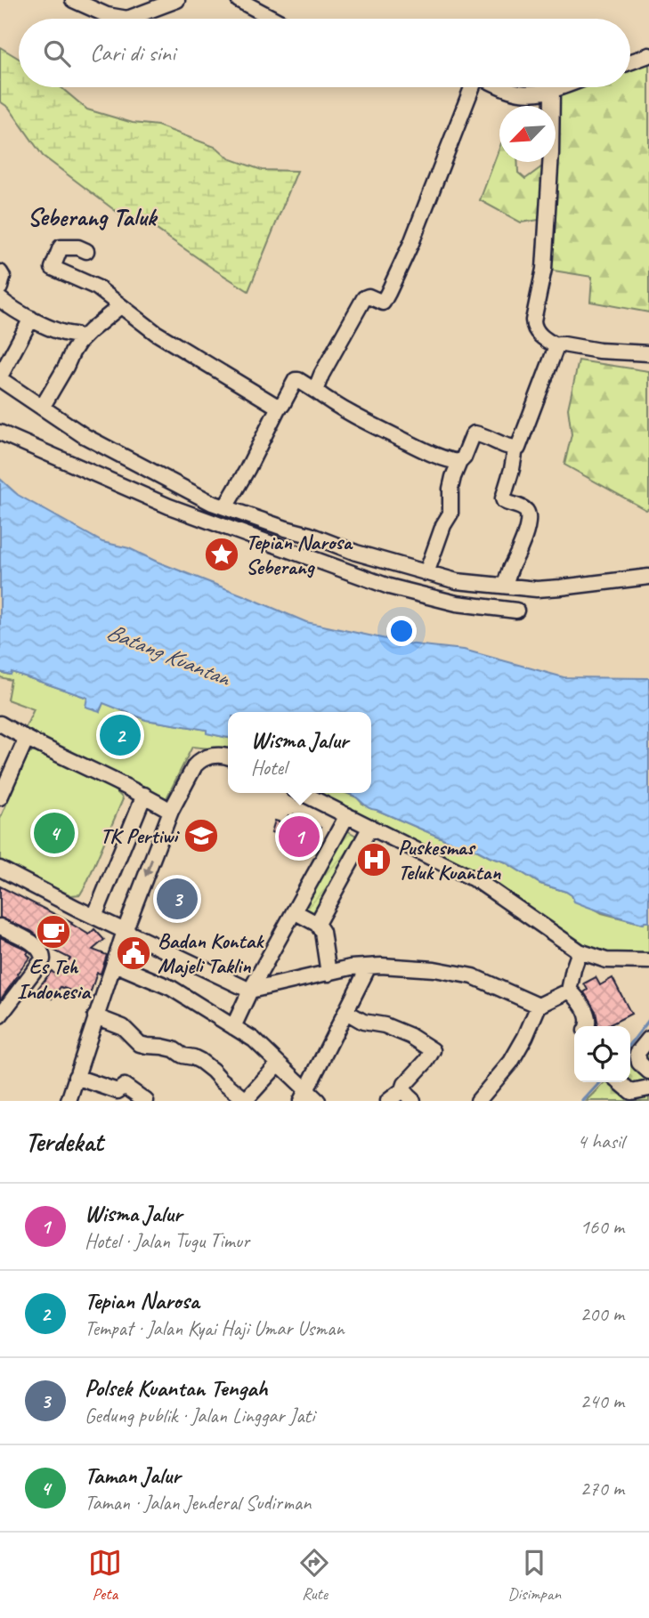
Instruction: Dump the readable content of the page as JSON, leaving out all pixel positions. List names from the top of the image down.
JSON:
{
  "districts": ["Seberang Taluk"],
  "water": ["Batang Kuantan"],
  "places": {
    "place": ["Tepian Narosa Seberang"],
    "school or university": ["TK Pertiwi"],
    "hospital": ["Puskesmas Teluk Kuantan"],
    "cafe": ["Es Teh Indonesia"],
    "public building": ["Badan Kontak Majeli Taklin"]
  },
  "north": "bottom left",
  "page": {
    "search": "Cari di sini",
    "pins": [
      "2",
      "4",
      "1",
      "3"
    ],
    "popup": ["Wisma Jalur", "Hotel"],
    "heading": ["Terdekat", "4 hasil"],
    "list": [
      {
        "mark": "1",
        "name": "Wisma Jalur",
        "note": "Hotel · Jalan Tugu Timur",
        "value": "160 m"
      },
      {
        "mark": "2",
        "name": "Tepian Narosa",
        "note": "Tempat · Jalan Kyai Haji Umar Usman",
        "value": "200 m"
      },
      {
        "mark": "3",
        "name": "Polsek Kuantan Tengah",
        "note": "Gedung publik · Jalan Linggar Jati",
        "value": "240 m"
      },
      {
        "mark": "4",
        "name": "Taman Jalur",
        "note": "Taman · Jalan Jenderal Sudirman",
        "value": "270 m"
      }
    ],
    "nav": ["Peta", "Rute", "Disimpan"]
  }
}
